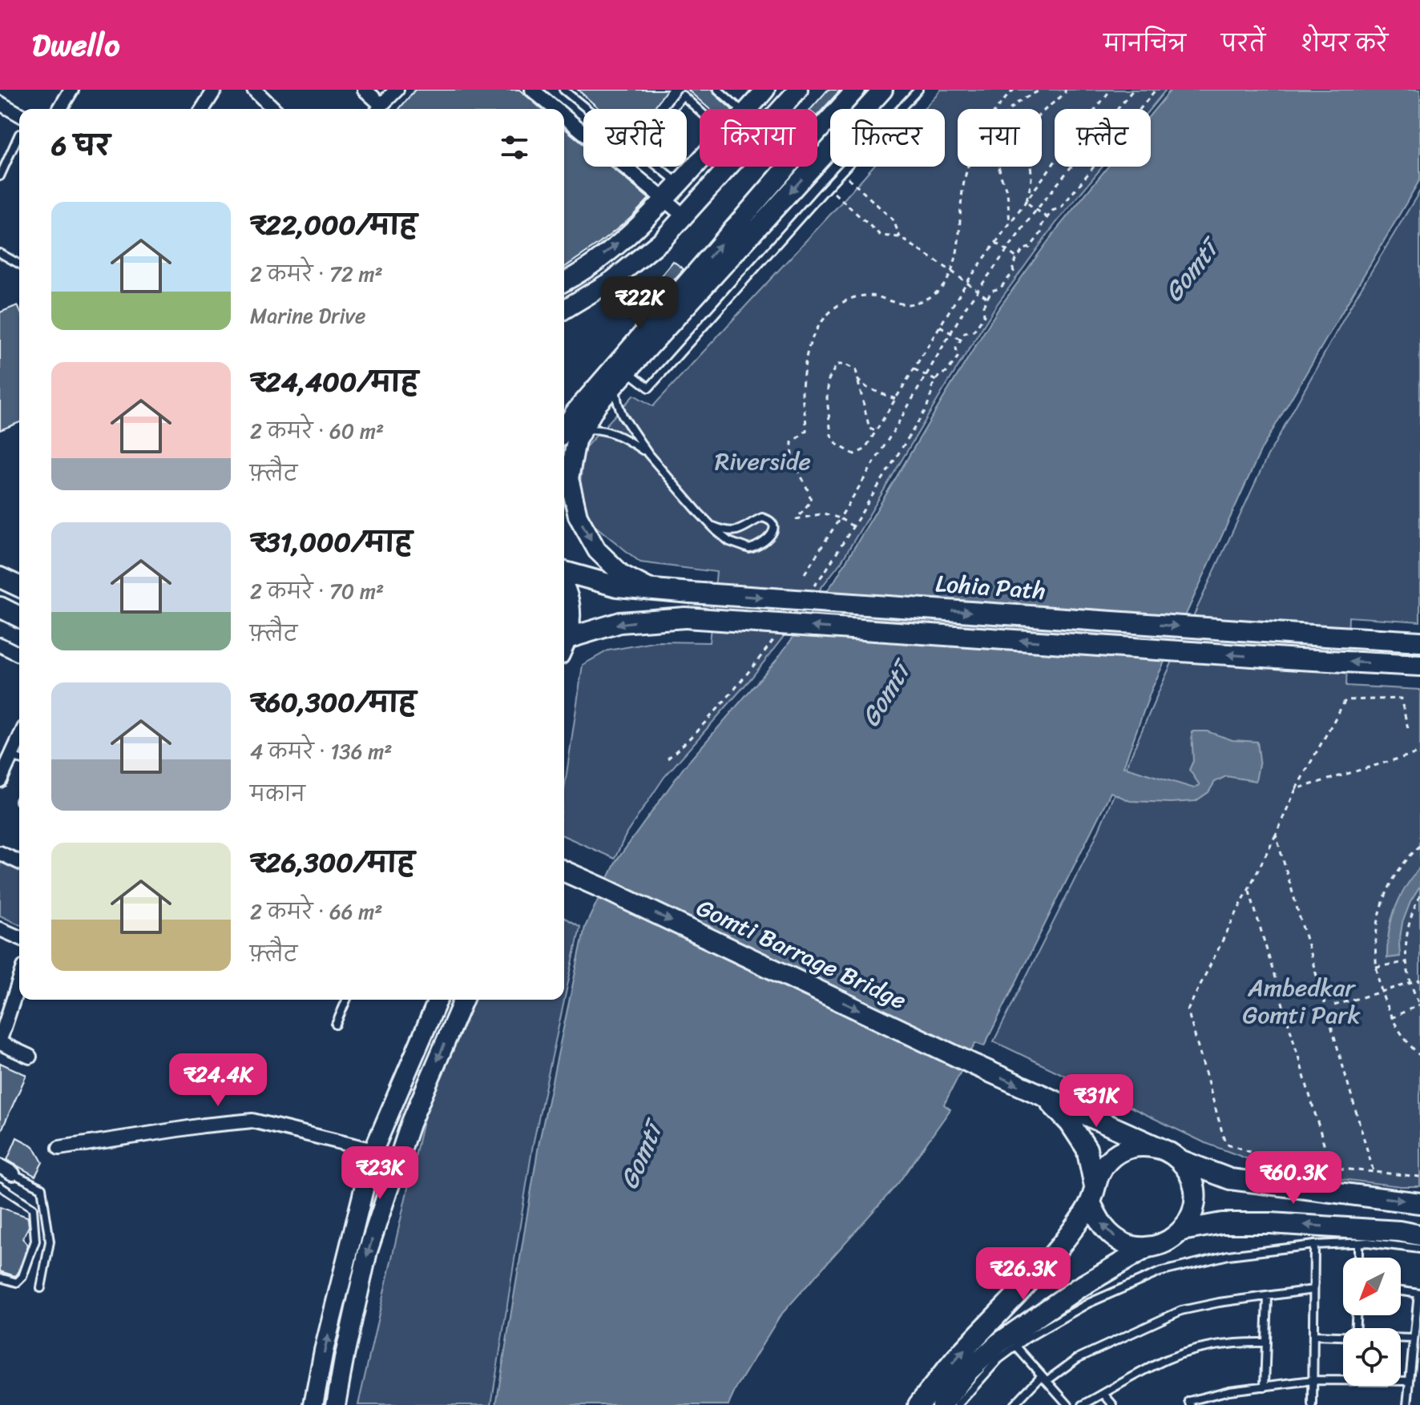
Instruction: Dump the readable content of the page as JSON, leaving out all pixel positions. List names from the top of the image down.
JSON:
{
  "streets": {
    "main road": ["Lohia Path", "Gomti Barrage Bridge"]
  },
  "one_way": ["Gomti Barrage Bridge"],
  "water": ["Gomtī"],
  "parks": ["Riverside", "Ambedkar Gomti Park"],
  "north": "bottom left",
  "page": {
    "header": "Dwello",
    "nav": ["मानचित्र", "परतें", "शेयर करें"],
    "chip": [
      "खरीदें",
      "किराया",
      "फ़िल्टर",
      "नया",
      "फ़्लैट"
    ],
    "heading": "6 घर",
    "list": [
      {
        "name": "₹22,000/माह",
        "note": "2 कमरे · 72 m² · Marine Drive"
      },
      {
        "name": "₹24,400/माह",
        "note": "2 कमरे · 60 m² · फ़्लैट"
      },
      {
        "name": "₹31,000/माह",
        "note": "2 कमरे · 70 m² · फ़्लैट"
      },
      {
        "name": "₹60,300/माह",
        "note": "4 कमरे · 136 m² · मकान"
      },
      {
        "name": "₹26,300/माह",
        "note": "2 कमरे · 66 m² · फ़्लैट"
      }
    ],
    "price": [
      "₹22K",
      "₹24.4K",
      "₹31K",
      "₹23K",
      "₹60.3K",
      "₹26.3K"
    ]
  }
}
